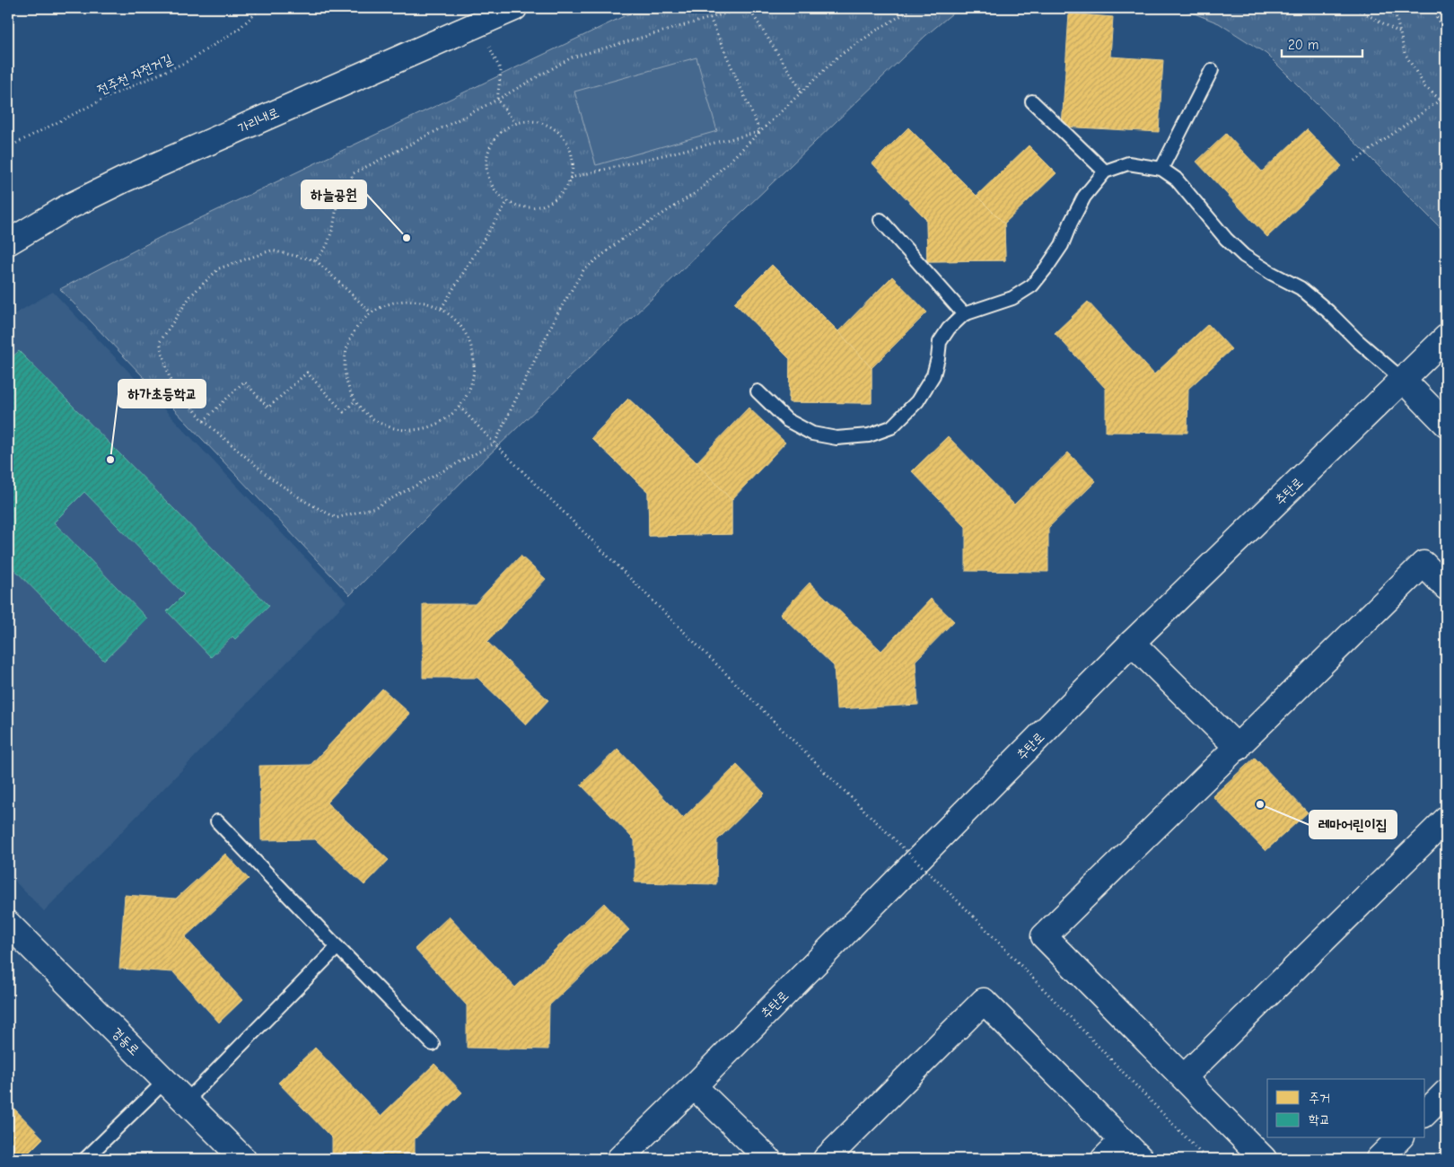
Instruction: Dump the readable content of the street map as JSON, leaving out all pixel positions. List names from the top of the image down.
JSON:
{
  "streets": {
    "street": ["가리내로", "추탄로", "경동로"],
    "path": ["전주천 자전거길"]
  },
  "places": ["하늘공원", "하가초등학교", "레마어린이집"],
  "legend": ["주거", "학교"],
  "scale_bar": "20 m"
}
